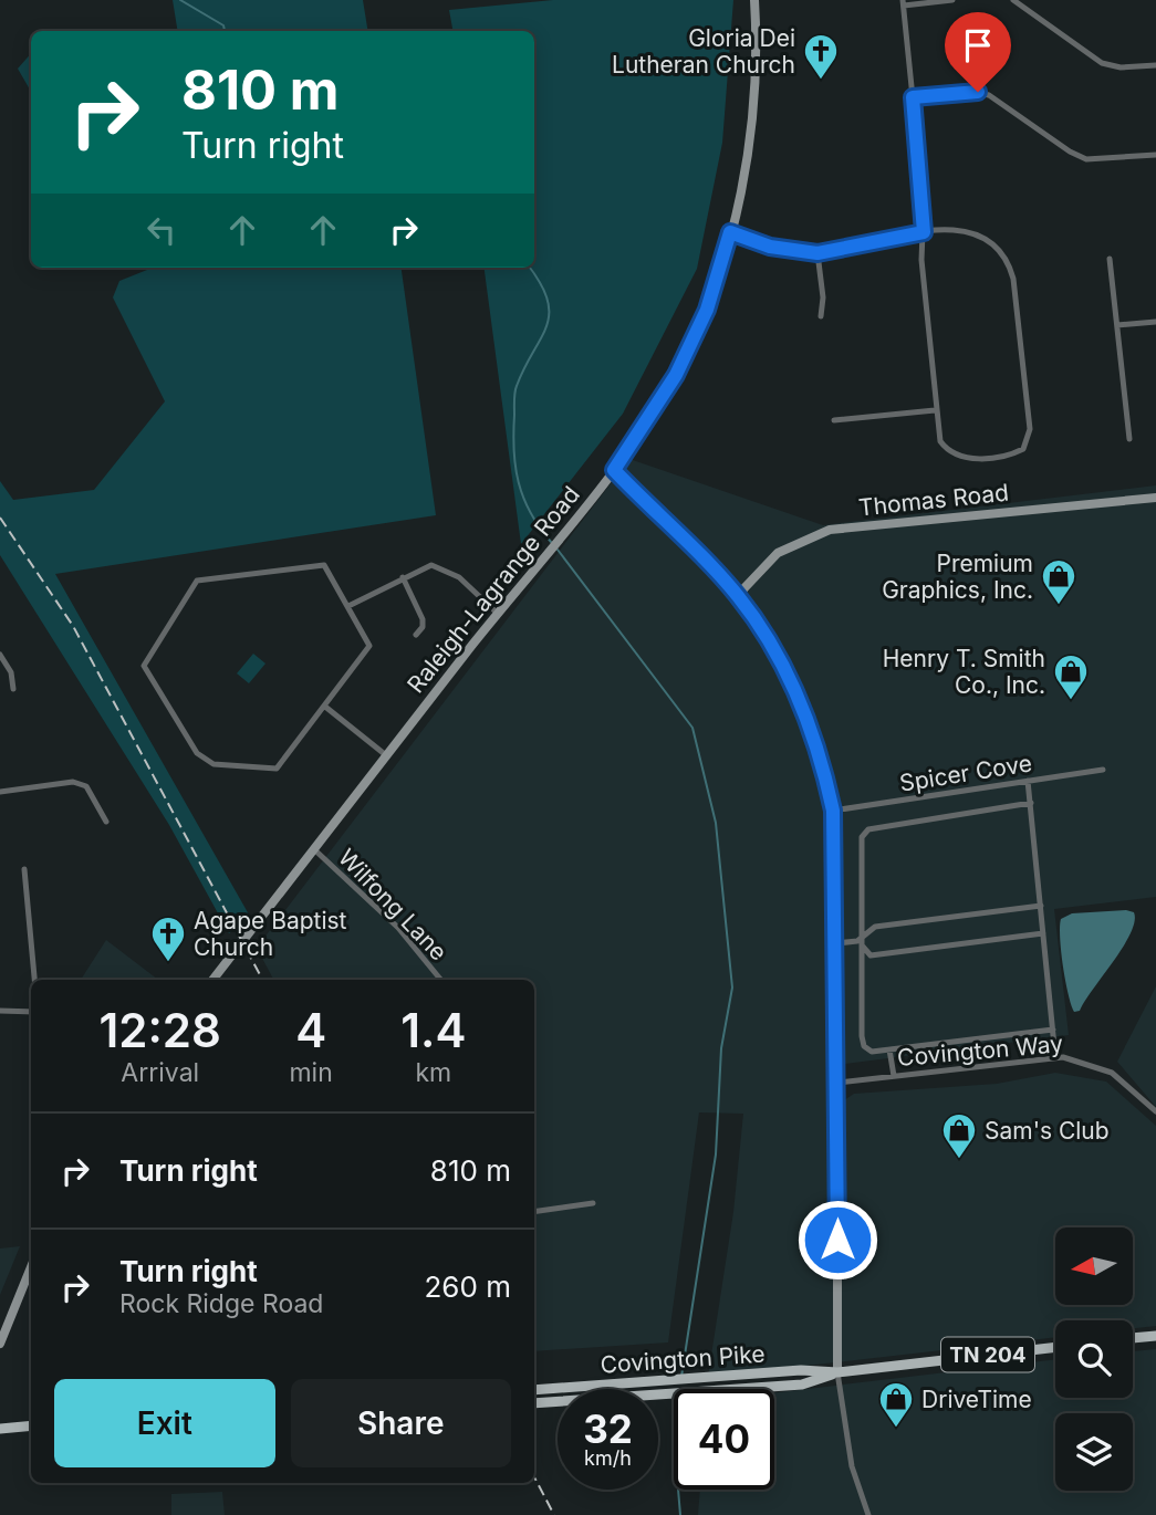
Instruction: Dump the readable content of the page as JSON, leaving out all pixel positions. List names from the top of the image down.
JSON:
{
  "streets": {
    "main road": ["TN 204", "Covington Pike"],
    "street": [
      "Thomas Road",
      "Raleigh-Lagrange Road",
      "Spicer Cove",
      "Wilfong Lane",
      "Covington Way"
    ]
  },
  "crossings": [
    ["Raleigh-Lagrange Road", "Wilfong Lane"]
  ],
  "places": {
    "church": ["Gloria Dei Lutheran Church", "Agape Baptist Church"],
    "shop": [
      "Premium Graphics, Inc.",
      "Henry T. Smith Co., Inc.",
      "Sam's Club",
      "DriveTime"
    ]
  },
  "north": "left",
  "page": {
    "turn": ["810 m", "Turn right"],
    "eta": [
      "12:28",
      "Arrival",
      "4",
      "min",
      "1.4",
      "km"
    ],
    "list": [
      {
        "name": "Turn right",
        "value": "810 m"
      },
      {
        "name": "Turn right",
        "note": "Rock Ridge Road",
        "value": "260 m"
      }
    ],
    "buttons": ["Exit", "Share"],
    "speed": "32 km/h",
    "limit": "40"
  }
}
